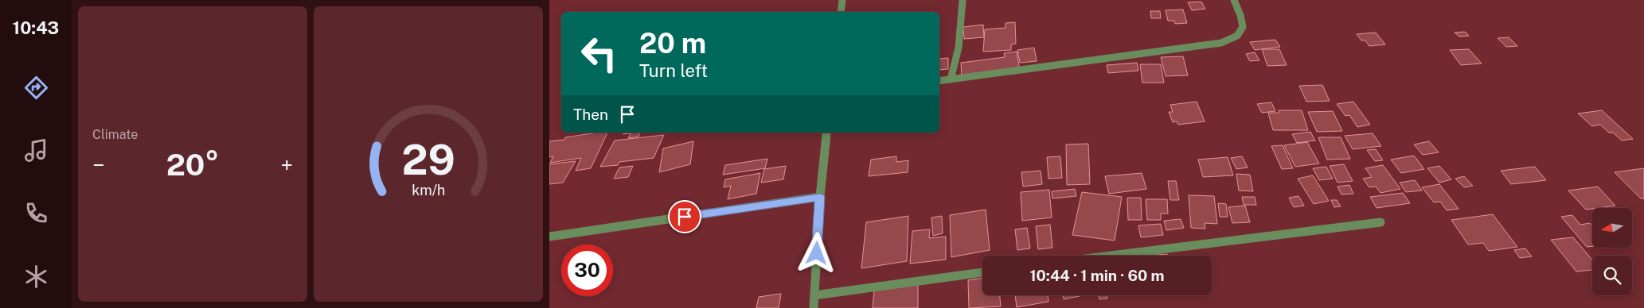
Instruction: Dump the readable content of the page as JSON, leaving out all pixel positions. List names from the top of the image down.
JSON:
{
  "north": "left",
  "page": {
    "tabs": "10:43",
    "tile": "Climate",
    "turn": ["20 m", "Turn left"],
    "then": "Then",
    "heat": ["−", "20°", "+"],
    "limit": "30",
    "trip": "10:44 · 1 min · 60 m",
    "gauge": ["29", "km/h"]
  }
}
